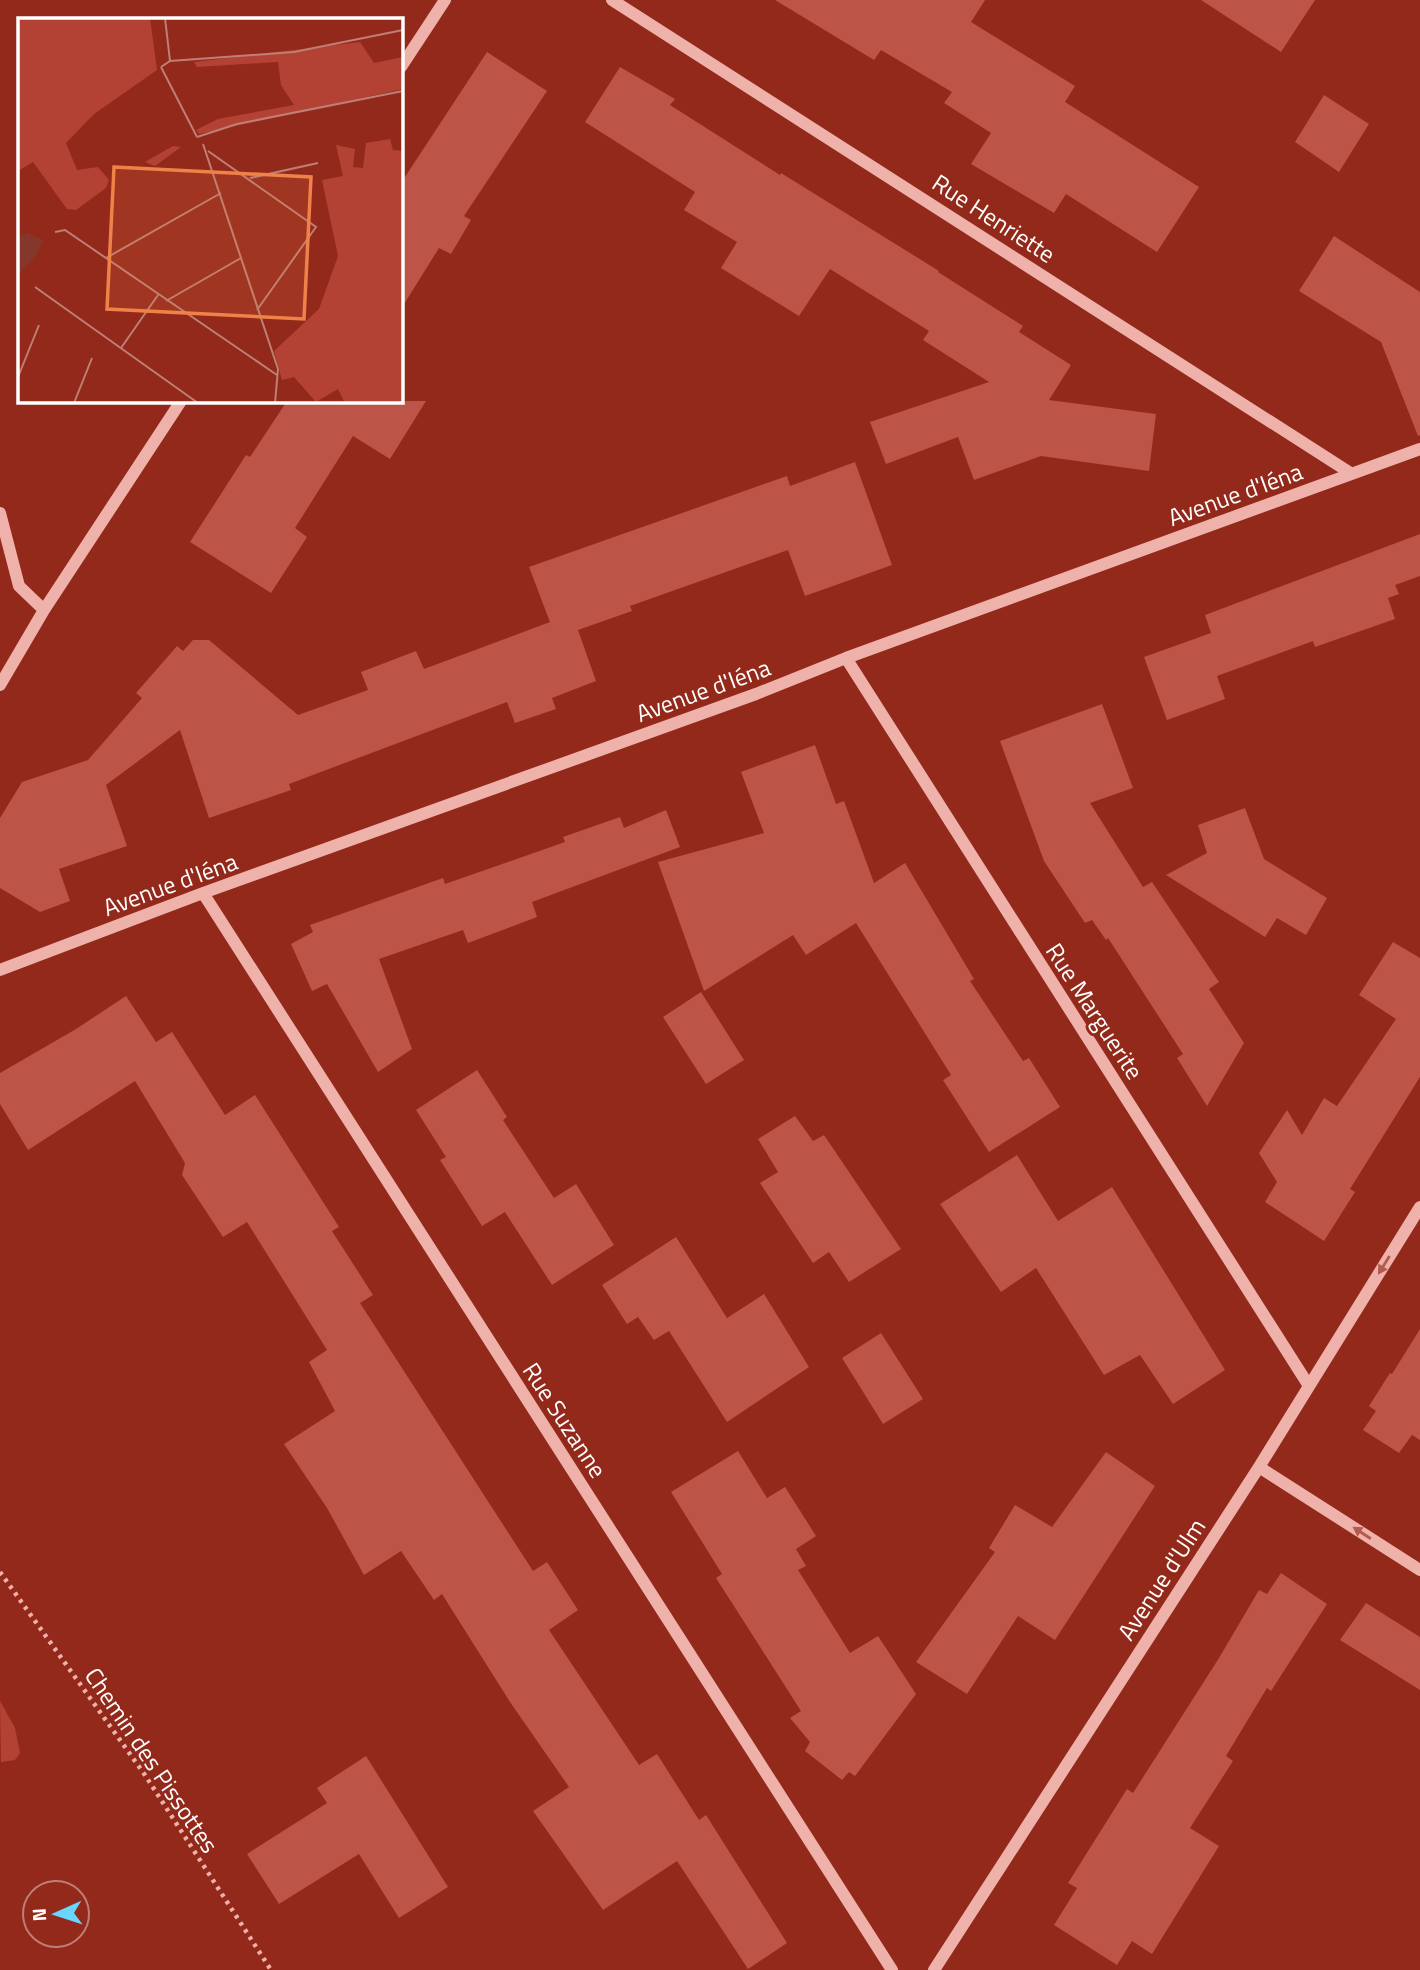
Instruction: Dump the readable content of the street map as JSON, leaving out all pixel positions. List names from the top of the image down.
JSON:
{
  "streets": {
    "street": [
      "Rue Henriette",
      "Avenue d'Iéna",
      "Rue Marguerite",
      "Rue Suzanne",
      "Avenue d'Ulm"
    ],
    "path": ["Chemin des Pissottes"]
  },
  "crossings": [
    ["Rue Henriette", "Avenue d'Iéna"],
    ["Avenue d'Iéna", "Rue Marguerite"],
    ["Avenue d'Iéna", "Rue Suzanne"],
    ["Rue Marguerite", "Avenue d'Ulm"]
  ],
  "north": "left"
}
